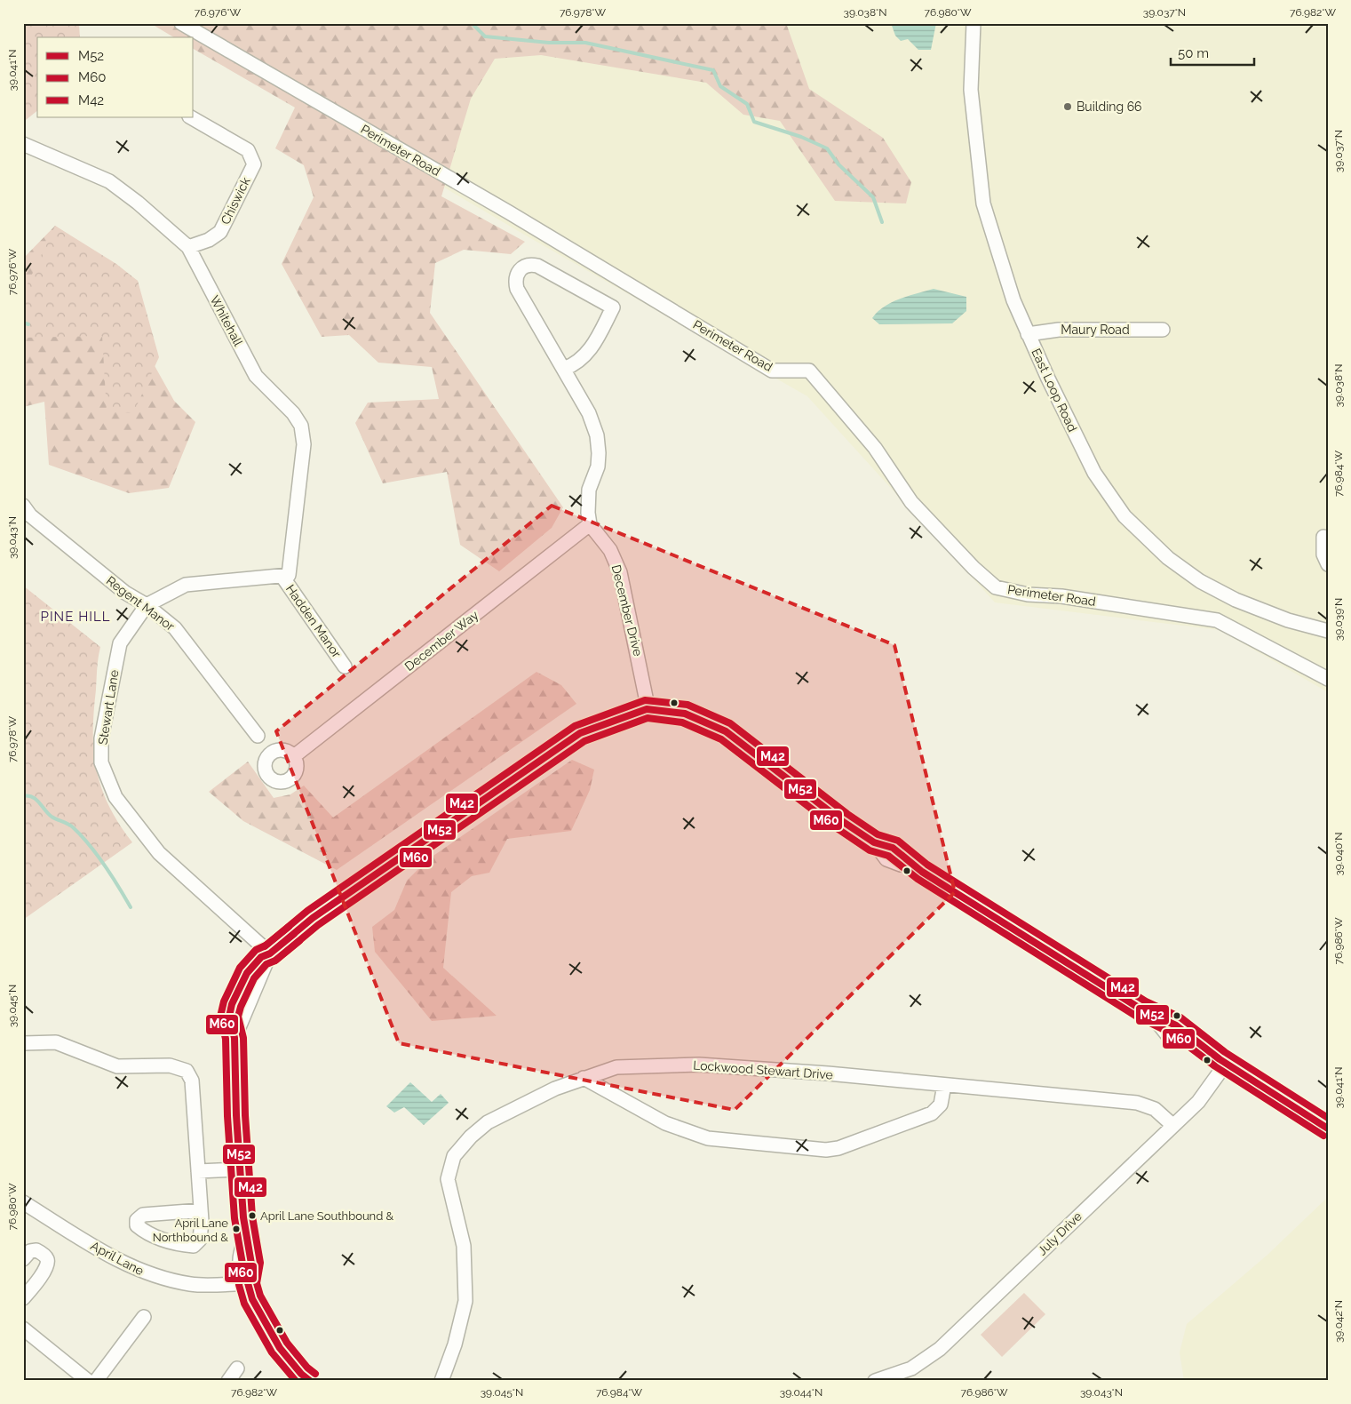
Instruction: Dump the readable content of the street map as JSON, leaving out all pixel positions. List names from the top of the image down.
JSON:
{
  "streets": {
    "street": [
      "Perimeter Road",
      "Chiswick",
      "Whitehall",
      "Maury Road",
      "East Loop Road",
      "Regent Manor",
      "December Drive",
      "Hadden Manor",
      "December Way",
      "Stewart Lane",
      "Lockwood Stewart Drive",
      "July Drive",
      "April Lane"
    ]
  },
  "crossings": [
    ["Chiswick", "Whitehall"],
    ["Whitehall", "Hadden Manor"],
    ["Whitehall", "Stewart Lane"],
    ["Maury Road", "East Loop Road"],
    ["Regent Manor", "Stewart Lane"],
    ["December Drive", "December Way"],
    ["Hadden Manor", "Stewart Lane"],
    ["Lockwood Stewart Drive", "July Drive"]
  ],
  "districts": ["PINE HILL"],
  "places": ["Building 66", "April Lane Southbound &", "April Lane Northbound &"],
  "lines": ["transit line M42", "transit line M52", "transit line M60"],
  "legend": ["M52", "M60", "M42"],
  "scale_bar": "50 m",
  "coordinates": [
    "76.976°W",
    "76.978°W",
    "39.038°N",
    "76.980°W",
    "39.037°N",
    "76.982°W",
    "39.041°N",
    "76.984°W",
    "39.043°N",
    "39.039°N",
    "39.040°N",
    "76.986°W",
    "39.045°N",
    "39.042°N",
    "39.044°N"
  ]
}
